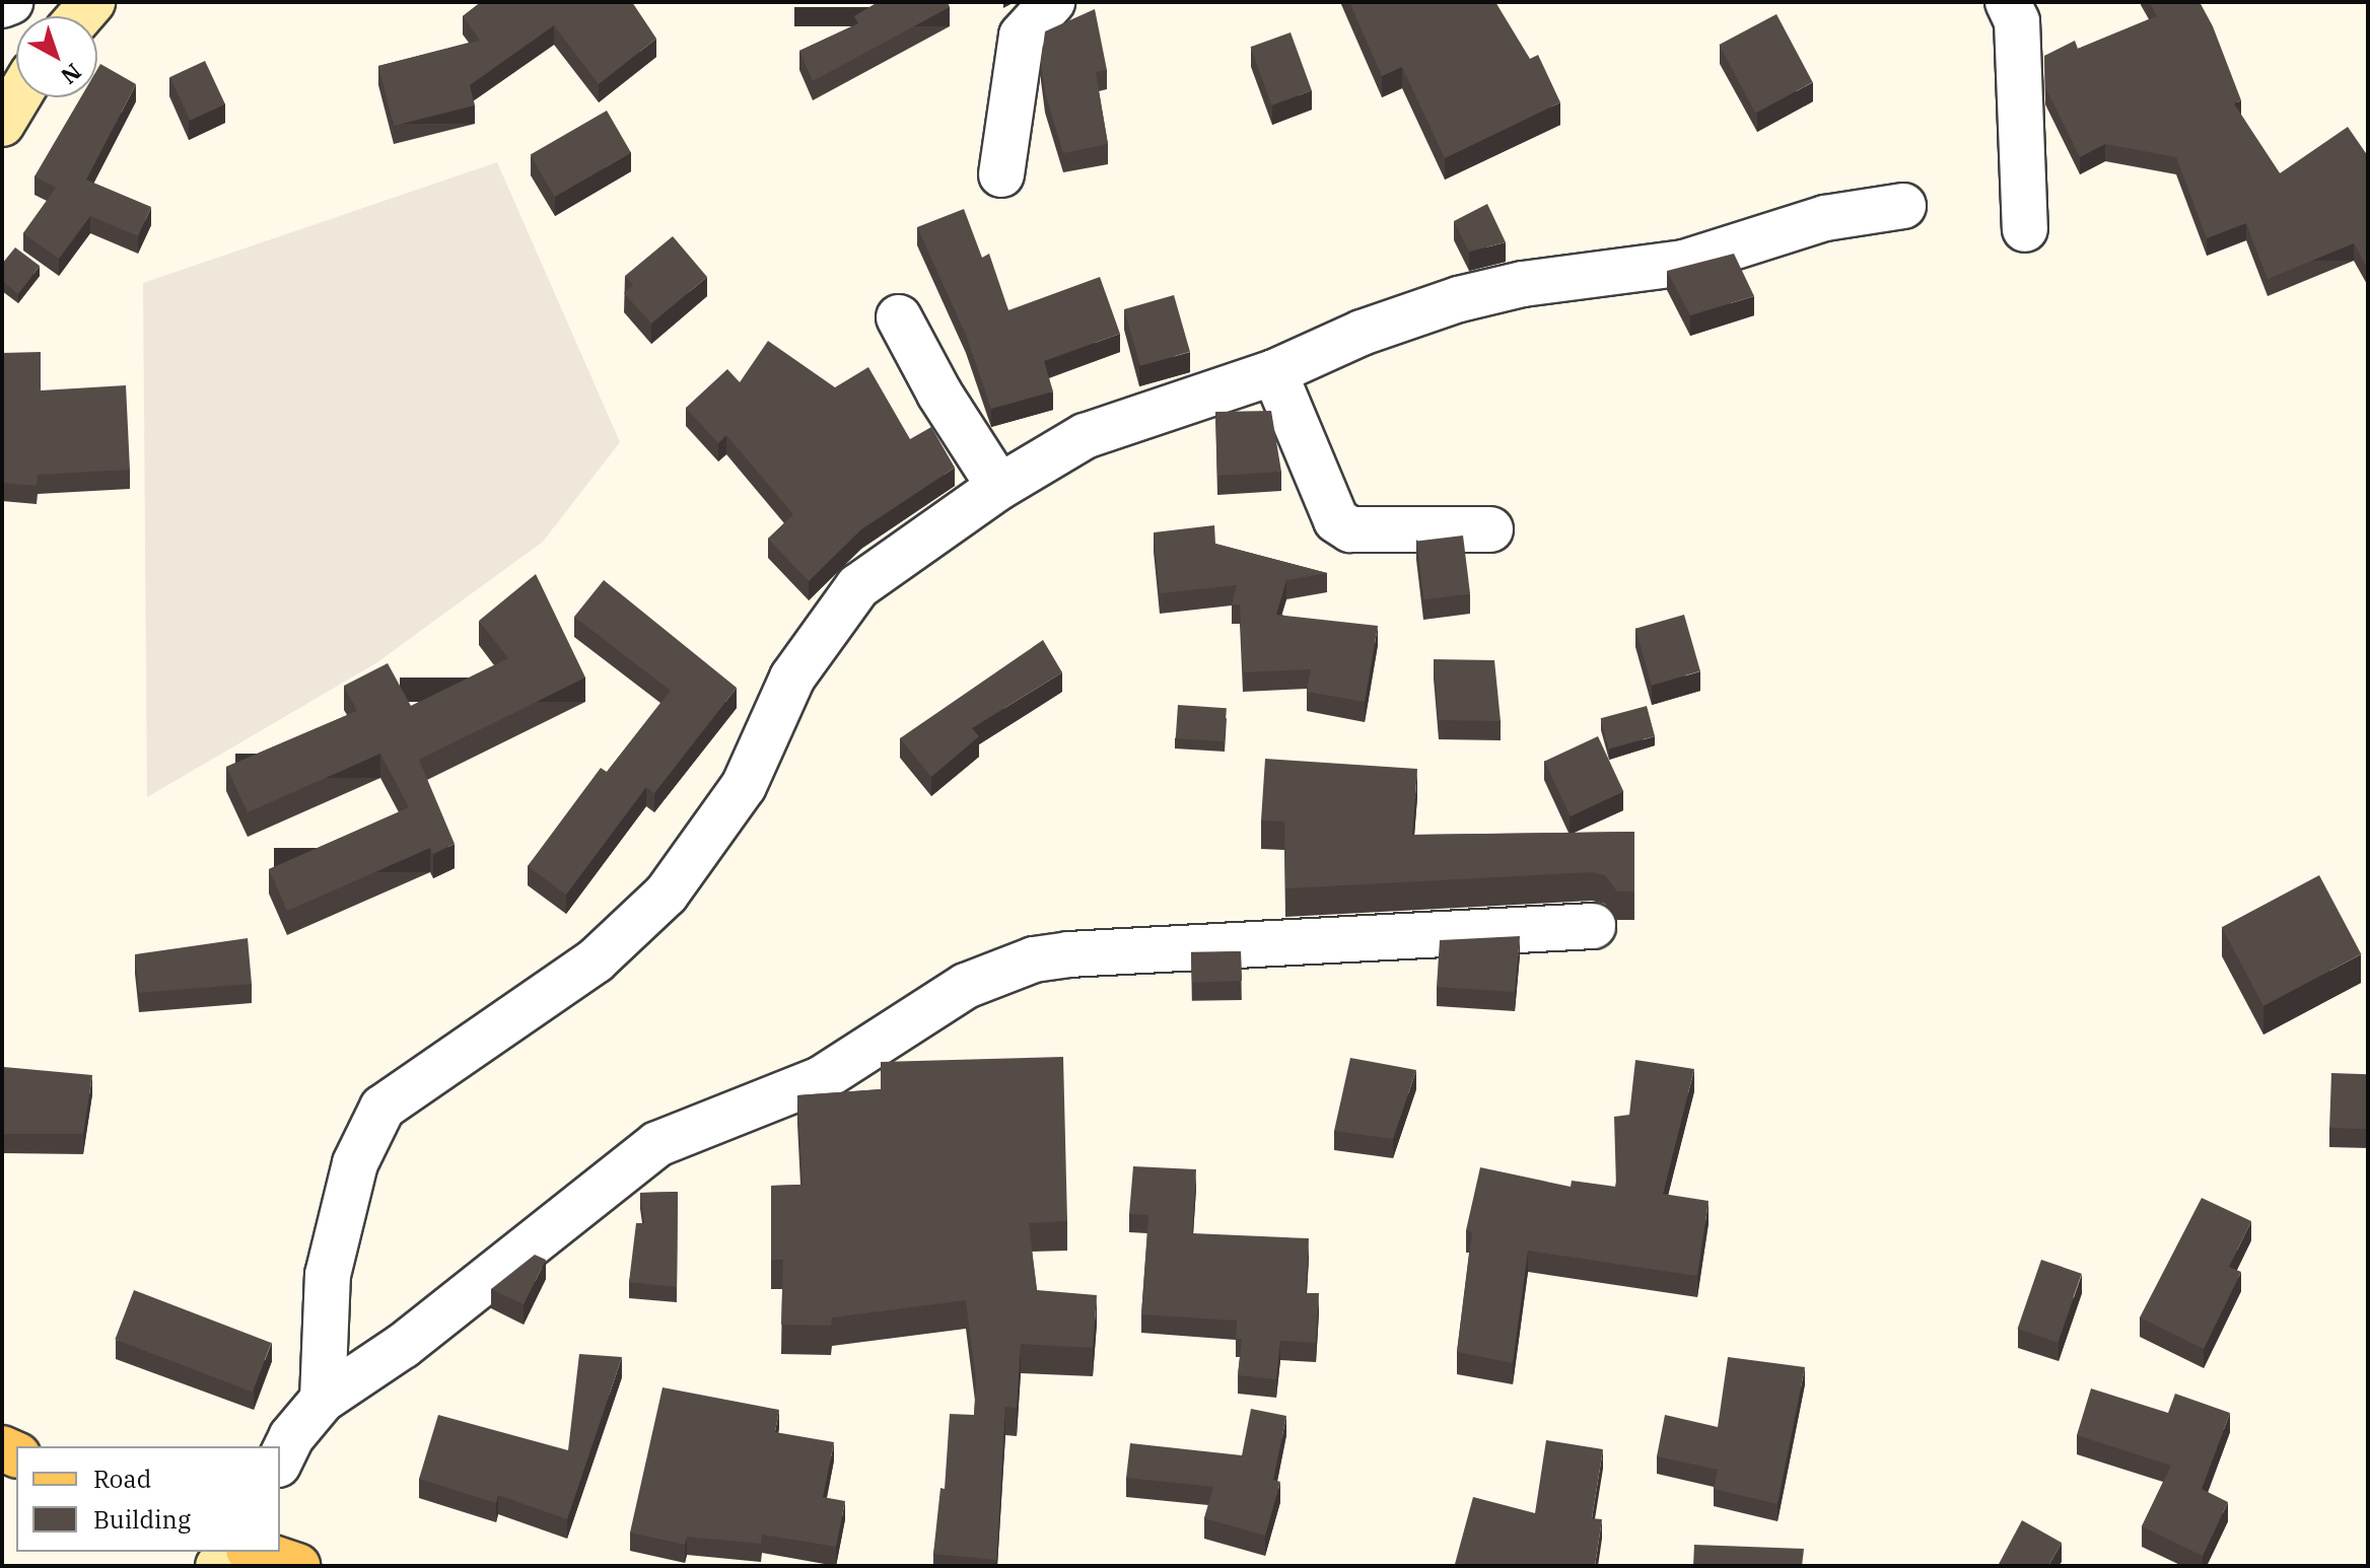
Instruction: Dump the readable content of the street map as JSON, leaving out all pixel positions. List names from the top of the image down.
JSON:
{
  "legend": ["Road", "Building"],
  "north": "bottom right"
}
